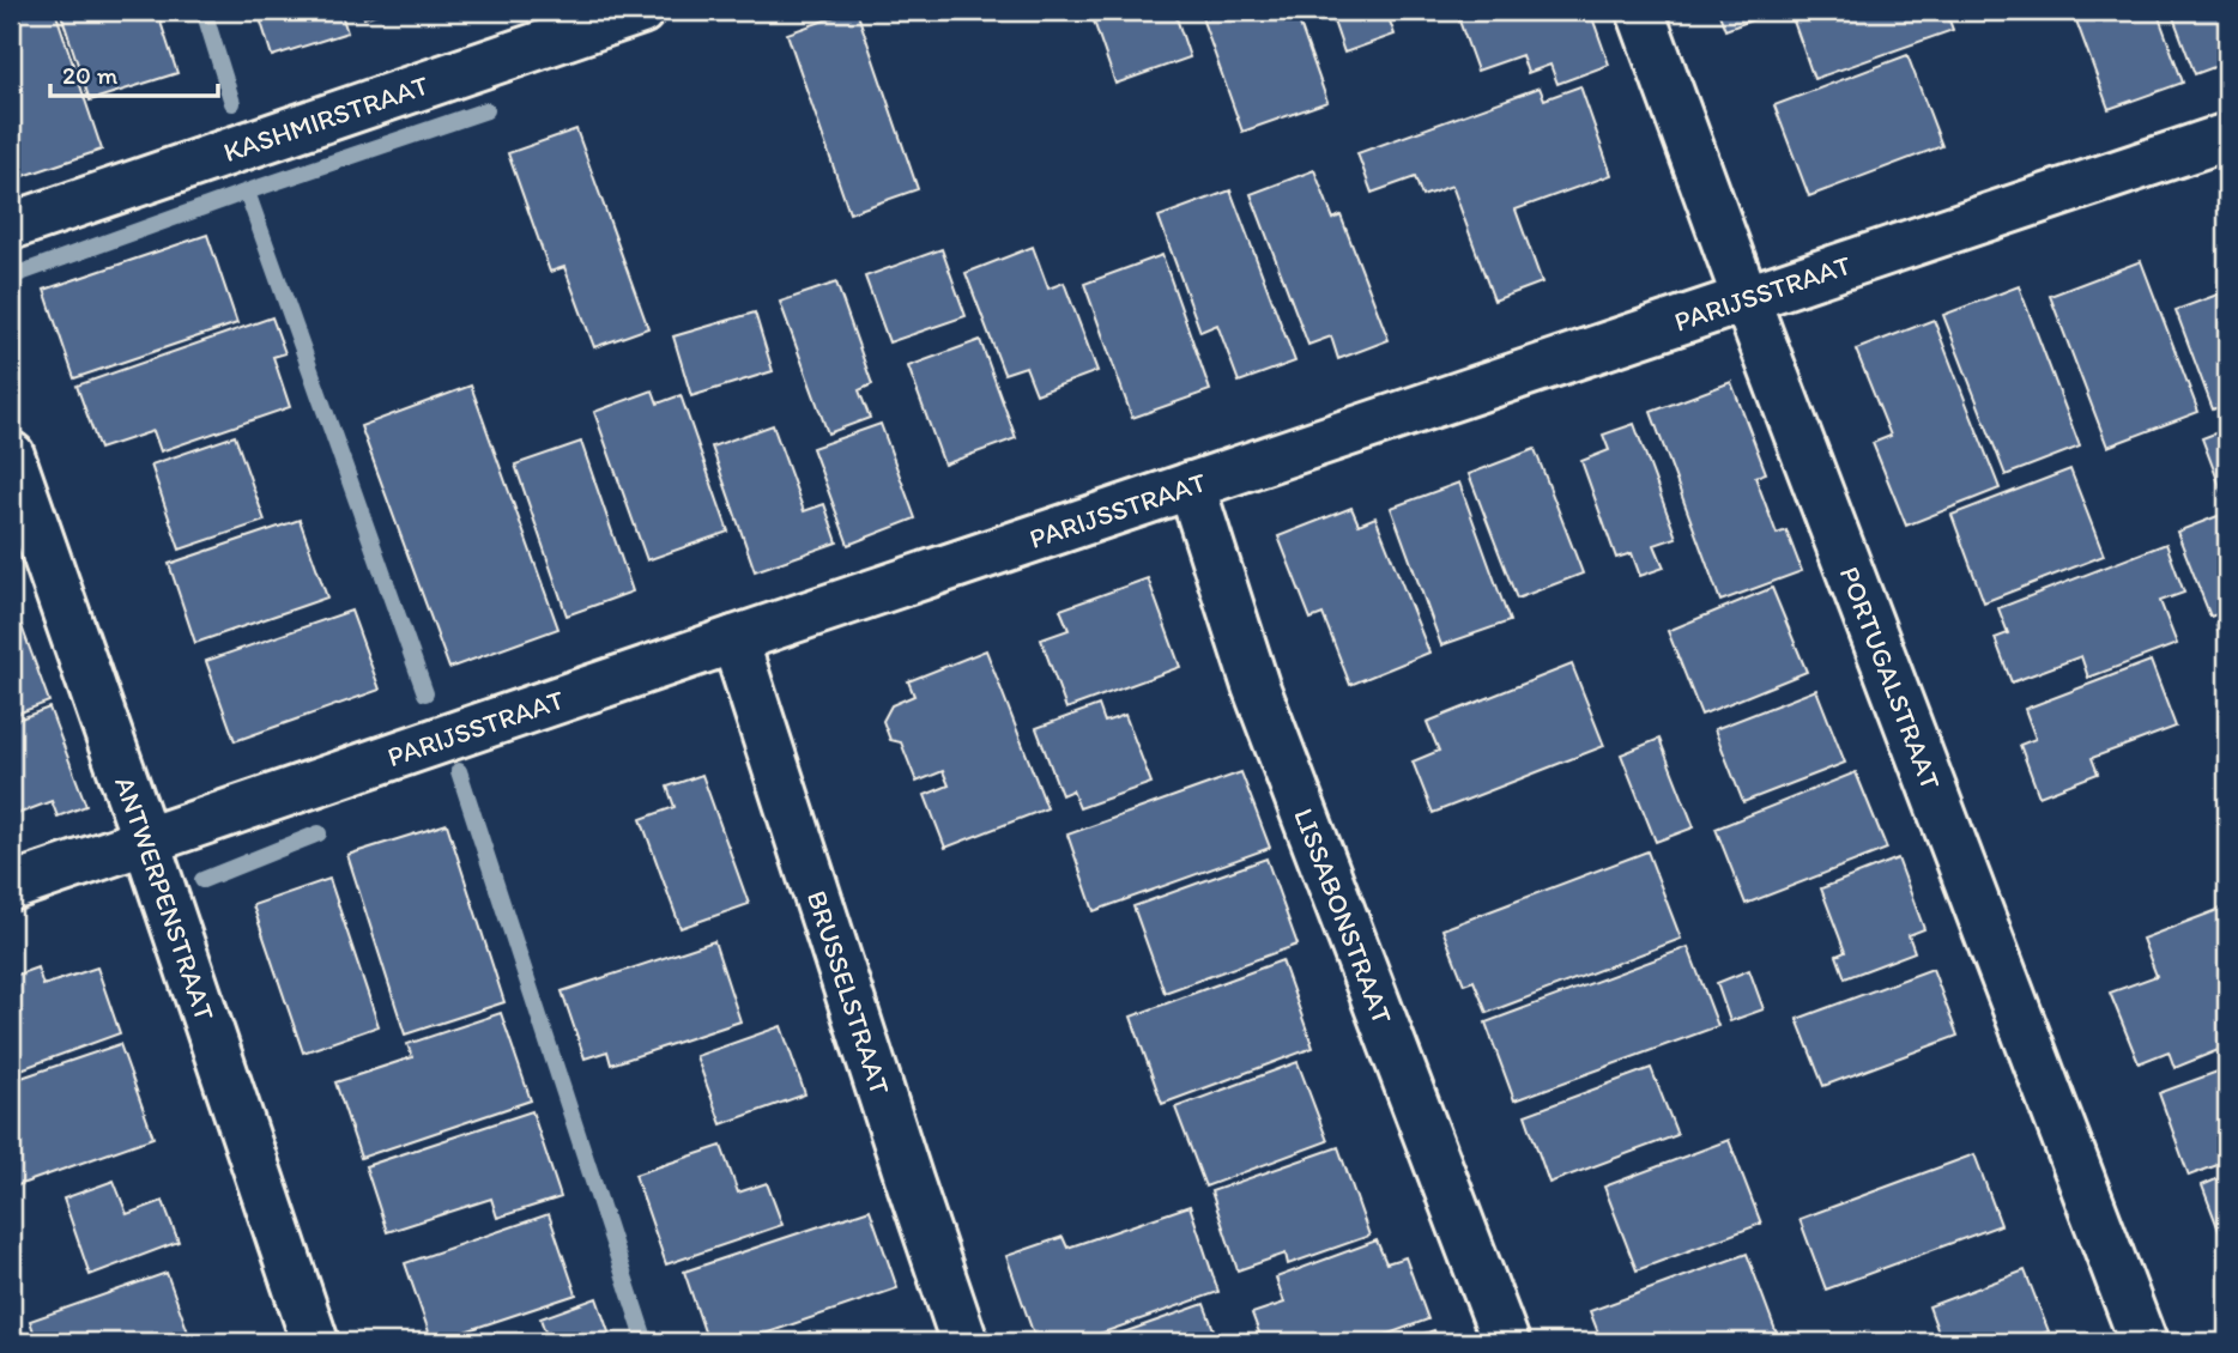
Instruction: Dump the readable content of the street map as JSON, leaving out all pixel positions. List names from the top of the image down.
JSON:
{
  "streets": {
    "street": [
      "KASHMIRSTRAAT",
      "PARIJSSTRAAT",
      "PORTUGALSTRAAT",
      "ANTWERPENSTRAAT",
      "LISSABONSTRAAT",
      "BRUSSELSTRAAT"
    ]
  },
  "crossings": [
    ["PARIJSSTRAAT", "PORTUGALSTRAAT"],
    ["PARIJSSTRAAT", "ANTWERPENSTRAAT"],
    ["PARIJSSTRAAT", "LISSABONSTRAAT"],
    ["PARIJSSTRAAT", "BRUSSELSTRAAT"]
  ],
  "scale_bar": "20 m"
}
